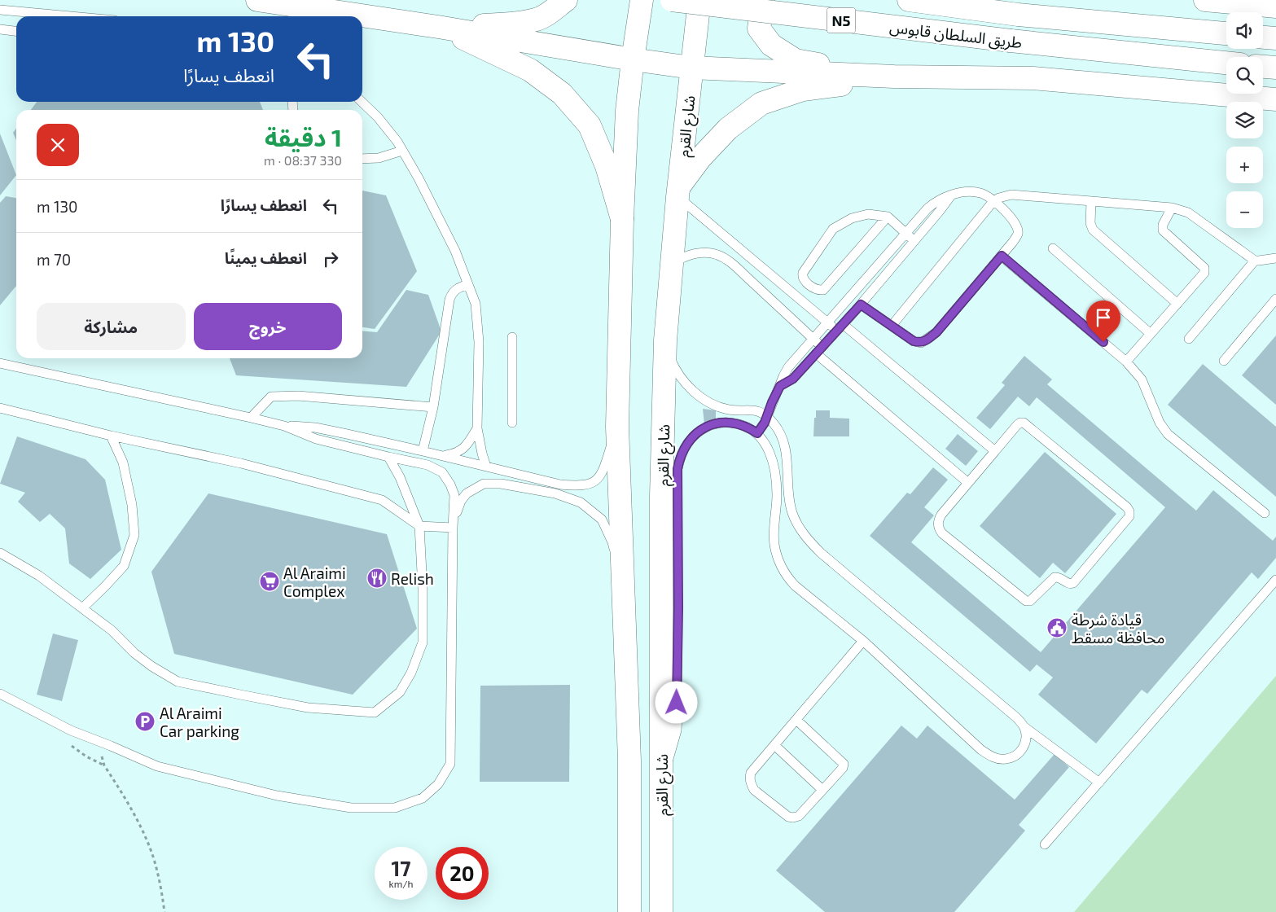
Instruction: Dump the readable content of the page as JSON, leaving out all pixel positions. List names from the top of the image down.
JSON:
{
  "streets": {
    "main road": ["N5", "طريق السلطان قابوس", "شارع القرم"]
  },
  "places": {
    "restaurant": ["Relish"],
    "supermarket": ["Al Araimi Complex"],
    "public building": ["قيادة شرطة محافظة مسقط"],
    "parking": ["Al Araimi Car parking"]
  },
  "page": {
    "map_buttons": ["+", "−"],
    "turn": ["130 m", "انعطف يسارًا"],
    "heading": ["1 دقيقة", "330 m · 08:37"],
    "list": [
      {
        "name": "انعطف يسارًا",
        "value": "130 m"
      },
      {
        "name": "انعطف يمينًا",
        "value": "70 m"
      }
    ],
    "buttons": ["خروج", "مشاركة"],
    "speed": "17 km/h",
    "limit": "20"
  }
}
